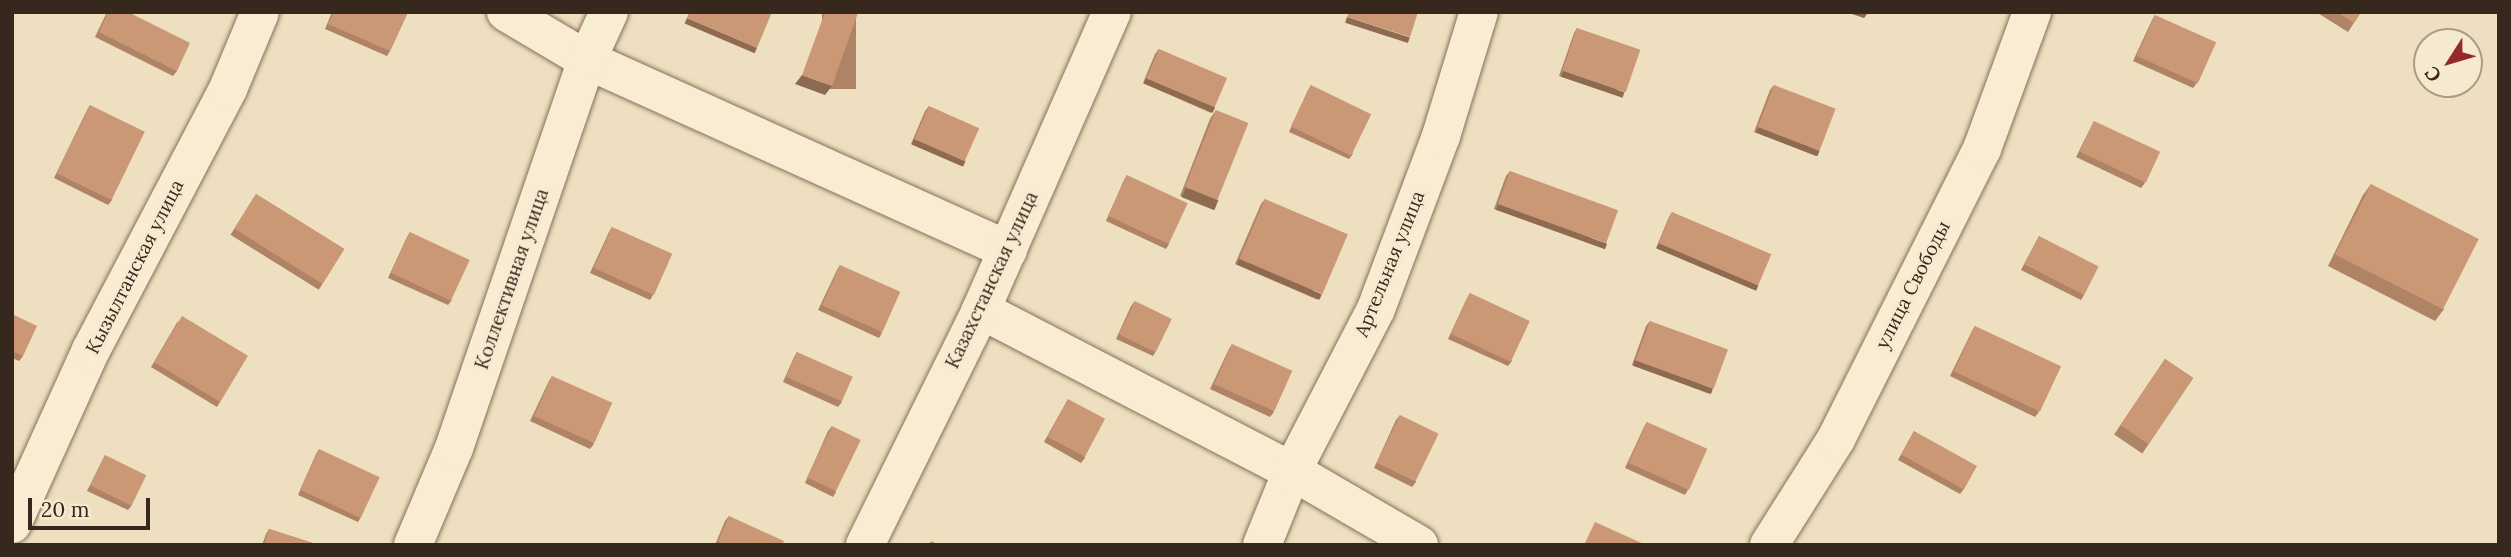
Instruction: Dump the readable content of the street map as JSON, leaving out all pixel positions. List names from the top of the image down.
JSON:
{
  "streets": {
    "street": [
      "Артельная улица",
      "Кызылтанская улица",
      "Коллективная улица",
      "Казахстанская улица",
      "улица Свободы"
    ]
  },
  "scale_bar": "20 m",
  "north": "bottom left"
}
